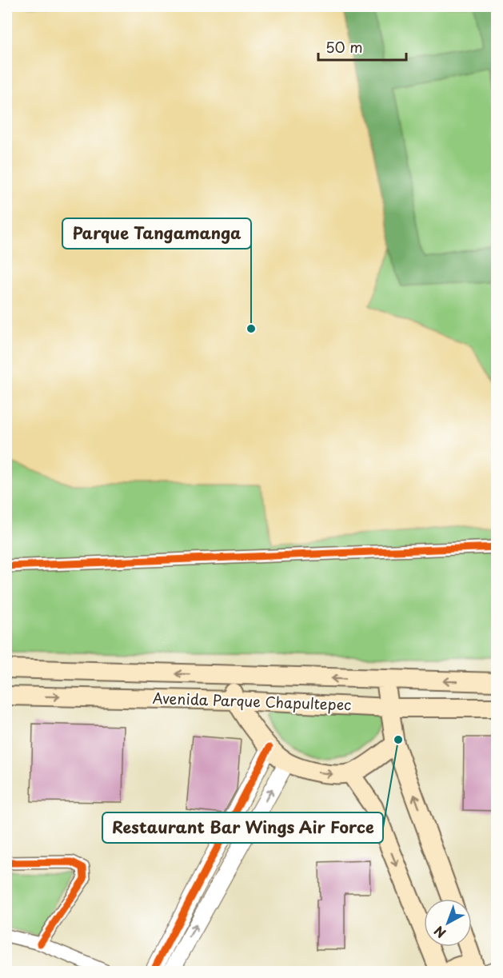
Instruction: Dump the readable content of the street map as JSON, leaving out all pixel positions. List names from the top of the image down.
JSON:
{
  "streets": {
    "main road": ["Avenida Parque Chapultepec"]
  },
  "places": ["Parque Tangamanga", "Restaurant Bar Wings Air Force"],
  "scale_bar": "50 m",
  "north": "bottom left"
}
